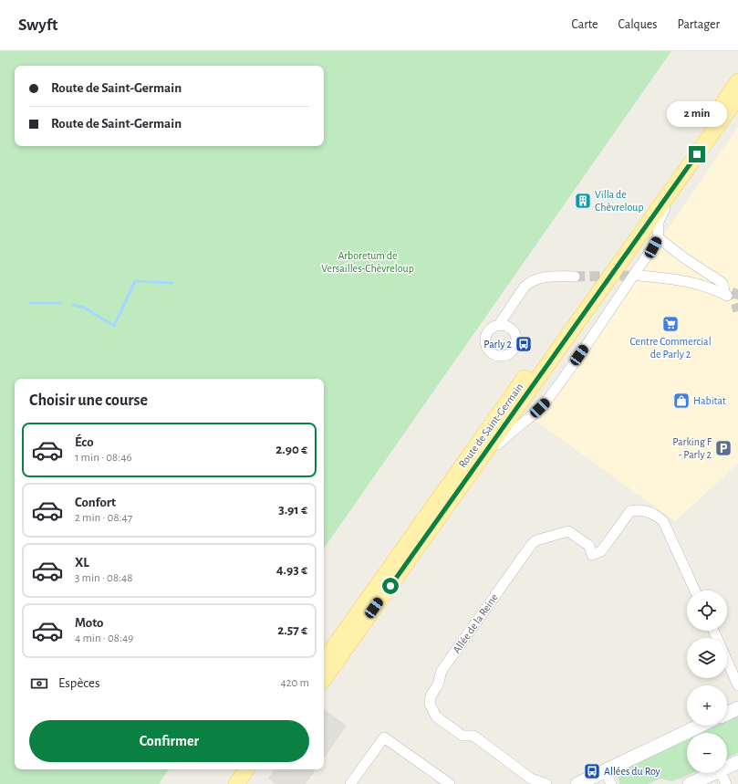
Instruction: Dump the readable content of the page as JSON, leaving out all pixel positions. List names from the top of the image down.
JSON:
{
  "streets": {
    "main road": ["Route de Saint-Germain"],
    "street": ["Allée de la Reine"]
  },
  "parks": ["Arboretum de Versailles-Chèvreloup"],
  "places": {
    "building": ["Villa de Chèvreloup"],
    "supermarket": ["Centre Commercial de Parly 2"],
    "bus stop": ["Parly 2", "Allées du Roy"],
    "shop": ["Habitat"],
    "parking": ["Parking F - Parly 2"]
  },
  "page": {
    "header": "Swyft",
    "nav": ["Carte", "Calques", "Partager"],
    "banner": ["Route de Saint-Germain", "Route de Saint-Germain"],
    "bubble": "2 min",
    "heading": "Choisir une course",
    "list": [
      {
        "name": "Éco",
        "note": "1 min · 08:46",
        "value": "2.90 €"
      },
      {
        "name": "Confort",
        "note": "2 min · 08:47",
        "value": "3.91 €"
      },
      {
        "name": "XL",
        "note": "3 min · 08:48",
        "value": "4.93 €"
      },
      {
        "name": "Moto",
        "note": "4 min · 08:49",
        "value": "2.57 €"
      }
    ],
    "map_buttons": ["+", "−"],
    "pay": ["Espèces", "420 m"],
    "buttons": "Confirmer"
  }
}
